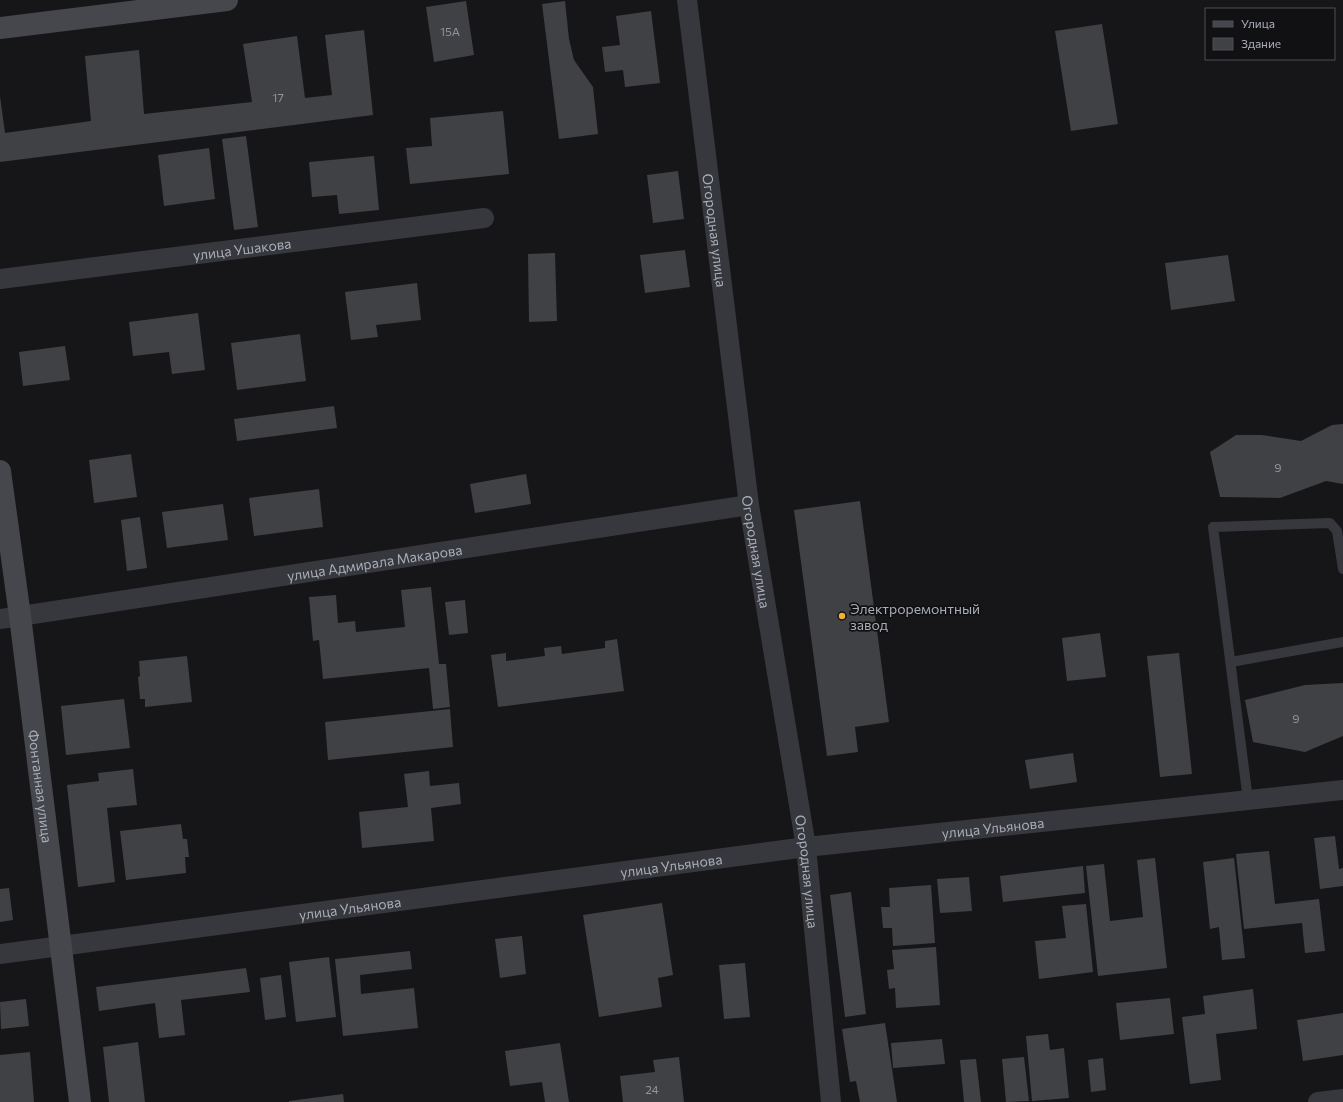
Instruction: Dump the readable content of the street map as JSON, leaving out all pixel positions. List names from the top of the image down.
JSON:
{
  "streets": {
    "street": [
      "Огородная улица",
      "улица Ушакова",
      "улица Адмирала Макарова",
      "Фонтанная улица",
      "улица Ульянова"
    ]
  },
  "crossings": [
    ["Огородная улица", "улица Адмирала Макарова"],
    ["Огородная улица", "улица Ульянова"],
    ["улица Адмирала Макарова", "Фонтанная улица"],
    ["Фонтанная улица", "улица Ульянова"]
  ],
  "places": ["Электроремонтный завод"],
  "house_numbers": [
    "15А",
    "17",
    "9",
    "9",
    "24"
  ],
  "legend": ["Улица", "Здание"]
}
